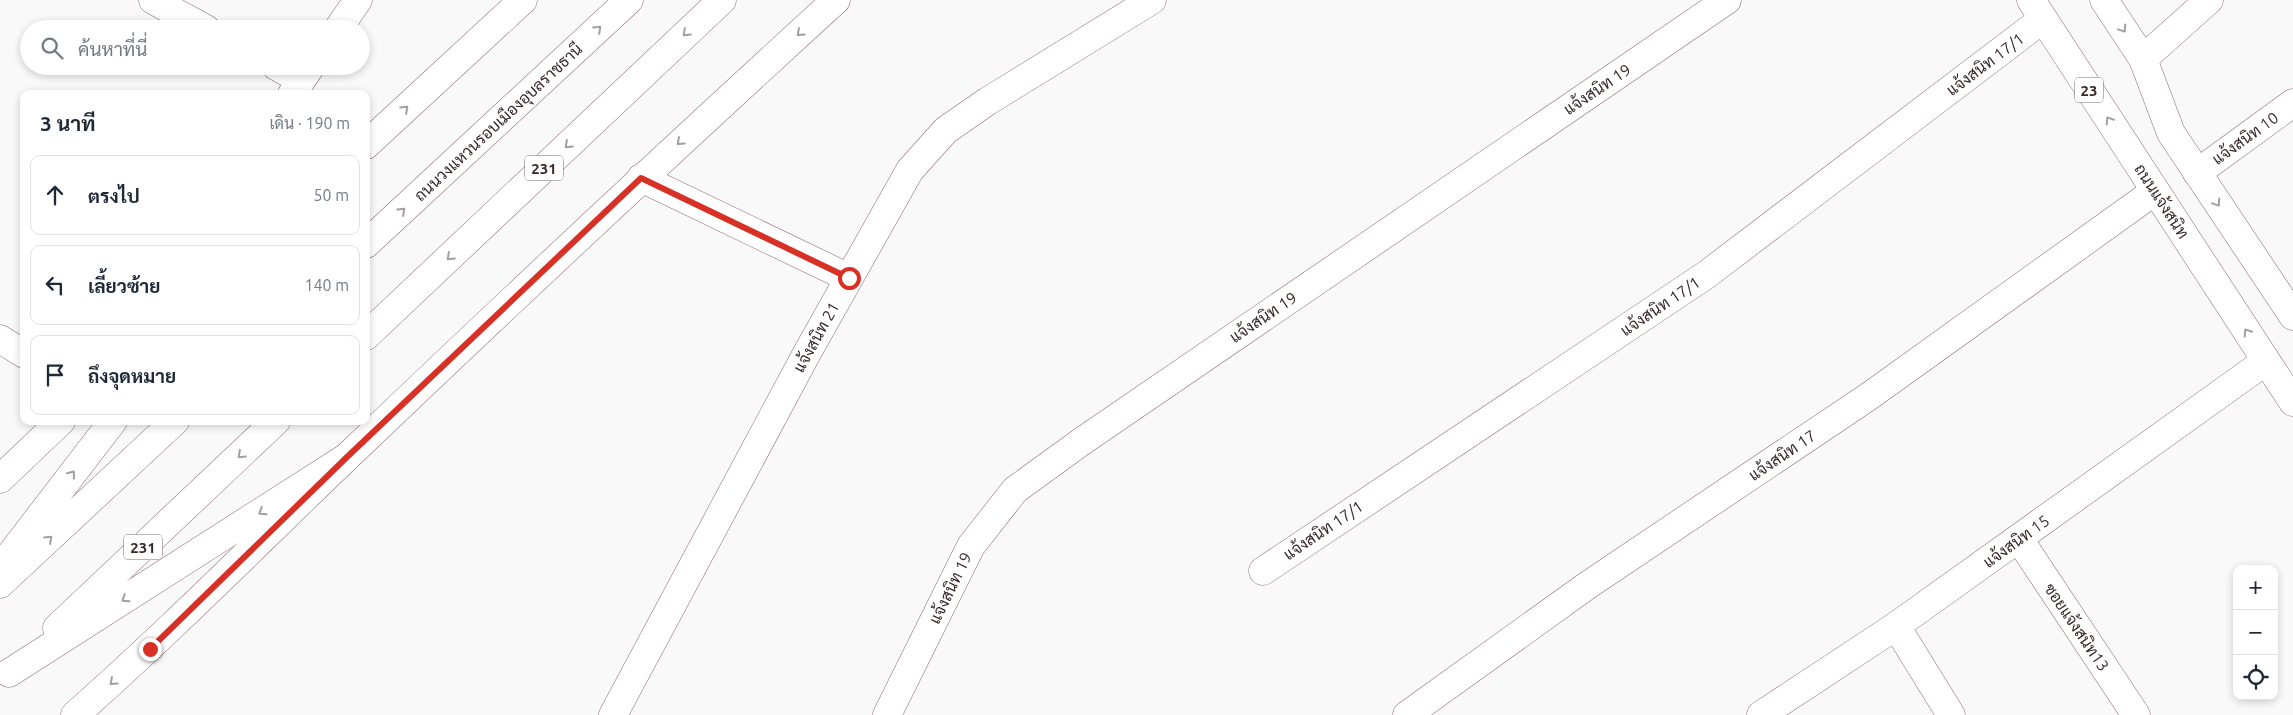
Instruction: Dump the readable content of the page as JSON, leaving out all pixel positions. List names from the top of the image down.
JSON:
{
  "streets": {
    "main road": [
      "แจ้งสนิท 17/1",
      "แจ้งสนิท 19",
      "23",
      "ถนนวงแหวนรอบเมืองอุบลราชธานี",
      "แจ้งสนิท 10",
      "231",
      "ถนนแจ้งสนิท",
      "แจ้งสนิท 21",
      "แจ้งสนิท 17",
      "แจ้งสนิท 15",
      "ซอยแจ้งสนิท13"
    ]
  },
  "crossings": [
    ["แจ้งสนิท 17/1", "ถนนแจ้งสนิท"],
    ["ถนนแจ้งสนิท", "แจ้งสนิท 17"],
    ["ถนนแจ้งสนิท", "แจ้งสนิท 15"],
    ["แจ้งสนิท 15", "ซอยแจ้งสนิท13"]
  ],
  "page": {
    "search": "ค้นหาที่นี่",
    "heading": ["3 นาที", "เดิน · 190 m"],
    "list": [
      ["ตรงไป", "50 m"],
      ["เลี้ยวซ้าย", "140 m"],
      "ถึงจุดหมาย"
    ],
    "map_buttons": ["+", "−"]
  }
}
